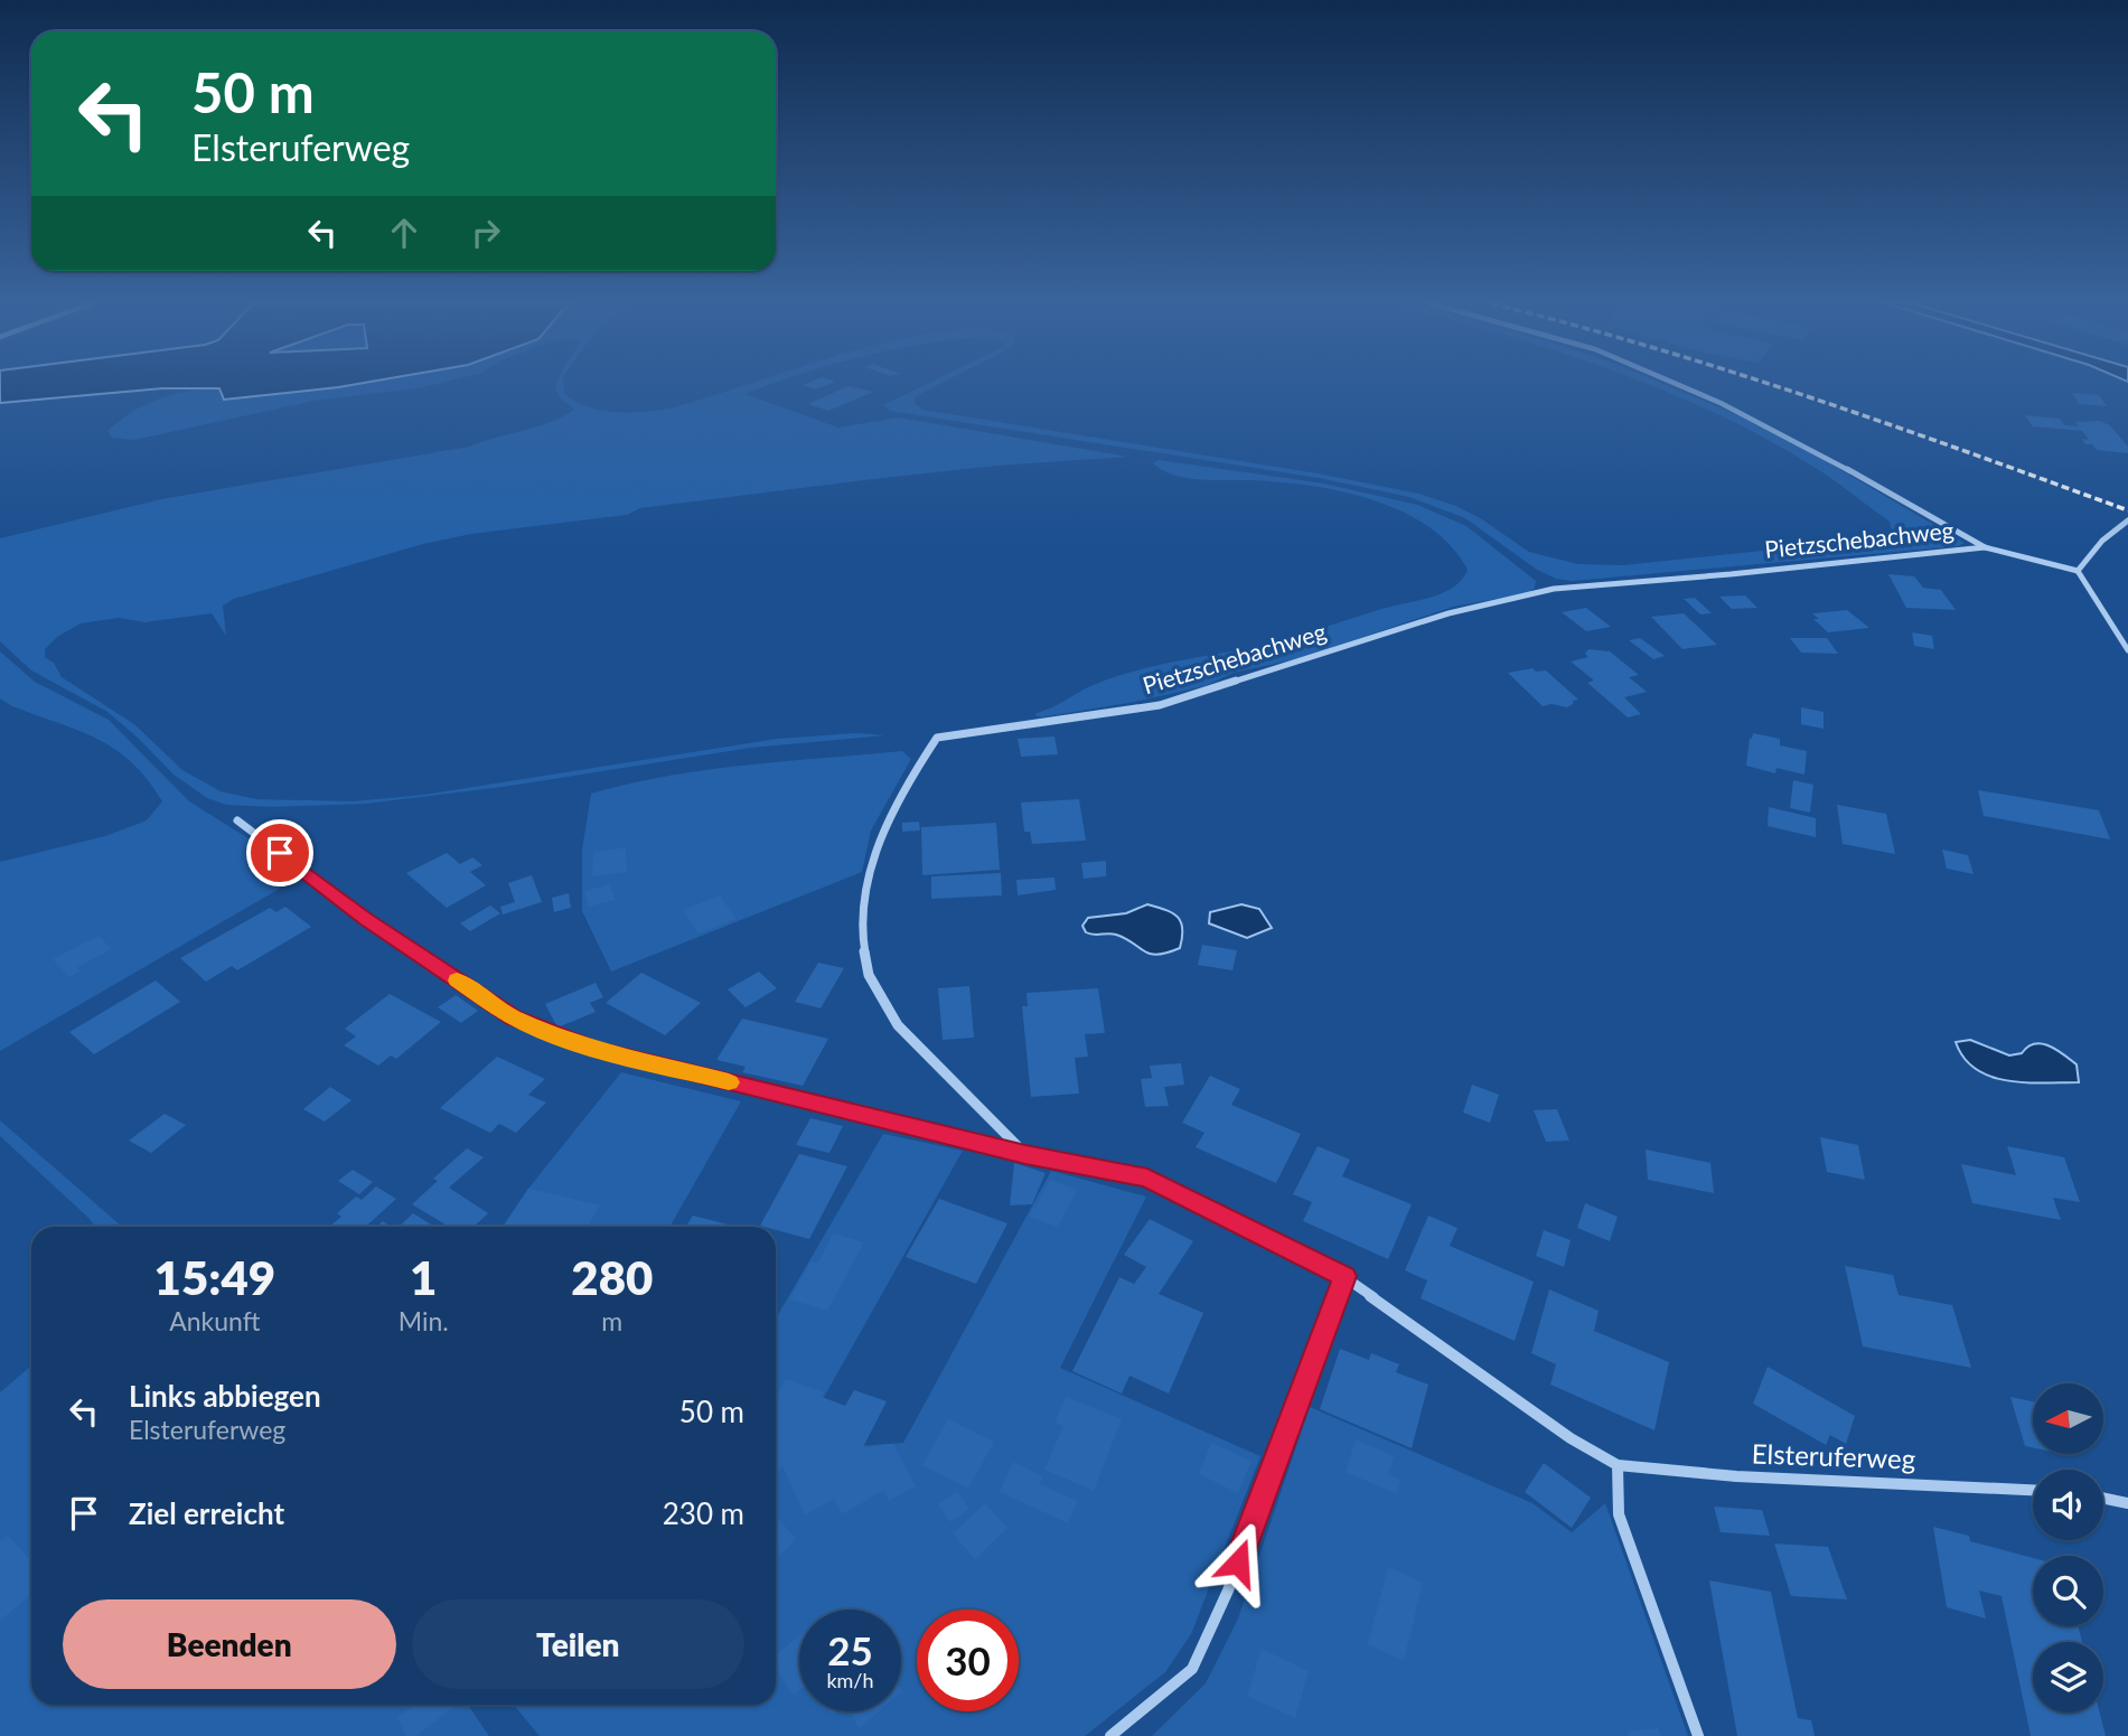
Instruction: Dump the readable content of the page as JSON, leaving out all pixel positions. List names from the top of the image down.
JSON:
{
  "streets": {
    "street": ["Pietzschebachweg", "Elsteruferweg"]
  },
  "crossings": [
    ["Pietzschebachweg", "Elsteruferweg"]
  ],
  "north": "left",
  "page": {
    "turn": ["50 m", "Elsteruferweg"],
    "eta": [
      "15:49",
      "Ankunft",
      "1",
      "Min.",
      "280",
      "m"
    ],
    "list": [
      {
        "name": "Links abbiegen",
        "note": "Elsteruferweg",
        "value": "50 m"
      },
      {
        "name": "Ziel erreicht",
        "value": "230 m"
      }
    ],
    "buttons": ["Beenden", "Teilen"],
    "speed": "25 km/h",
    "limit": "30"
  }
}
